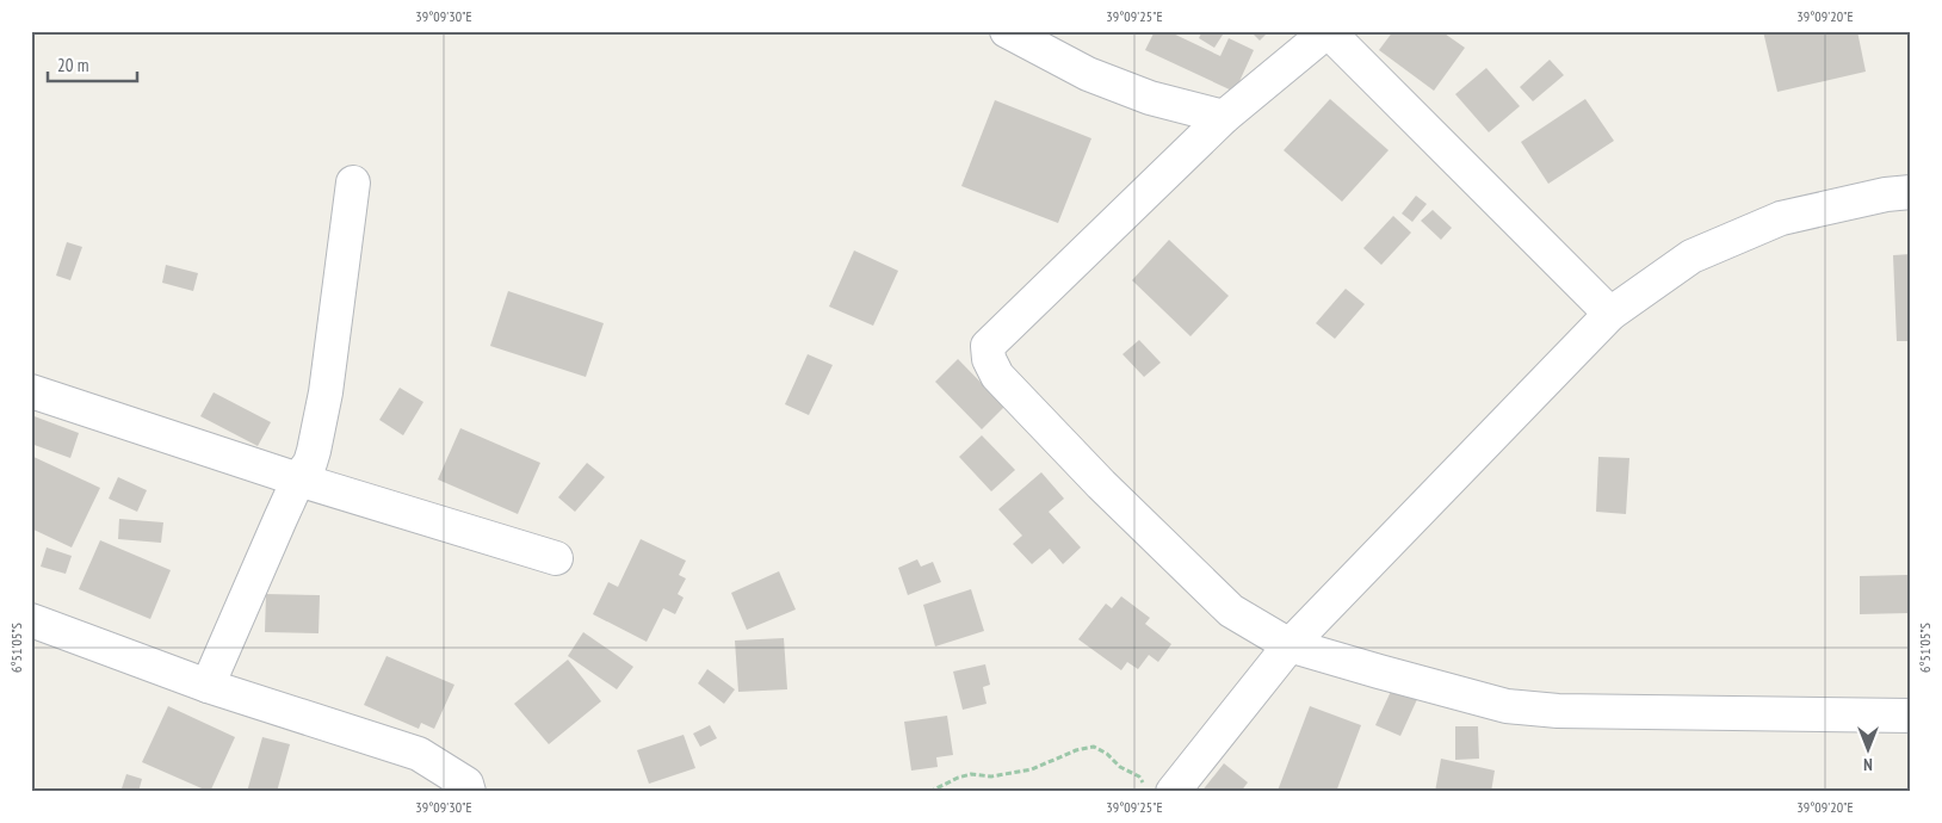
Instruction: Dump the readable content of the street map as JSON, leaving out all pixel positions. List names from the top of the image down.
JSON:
{
  "scale_bar": "20 m",
  "north": "bottom",
  "coordinates": [
    "39°09'30\"E",
    "39°09'25\"E",
    "39°09'20\"E",
    "6°51'05\"S"
  ]
}
